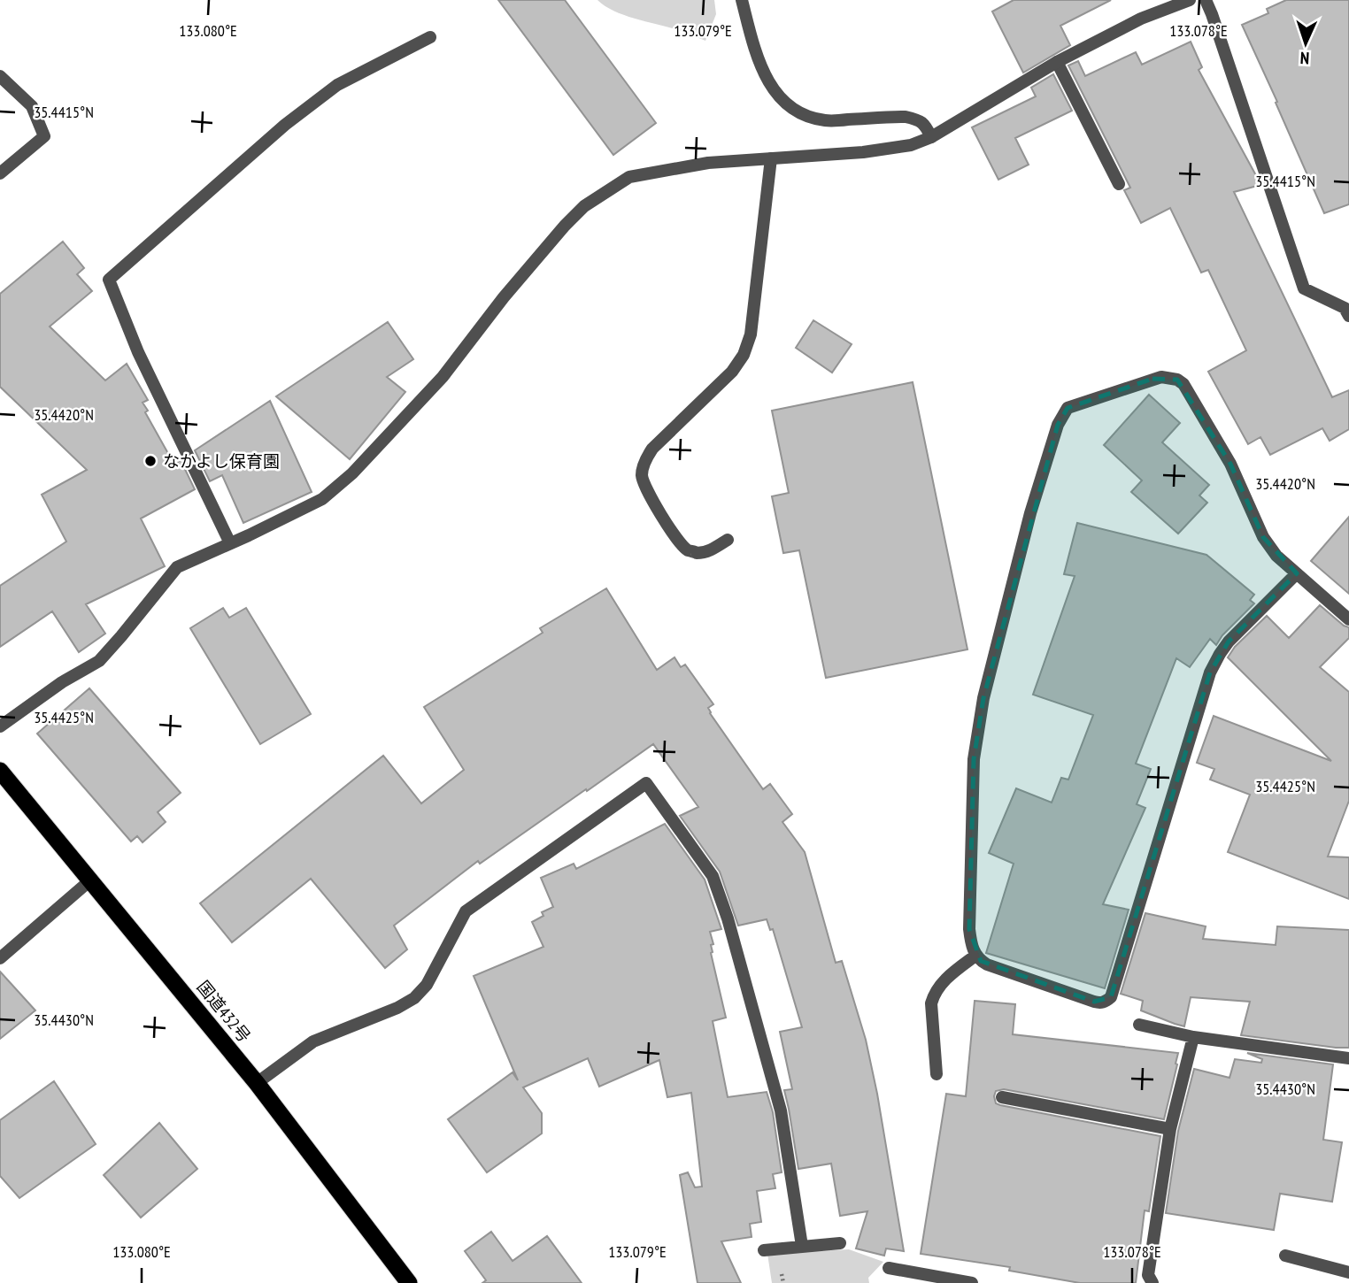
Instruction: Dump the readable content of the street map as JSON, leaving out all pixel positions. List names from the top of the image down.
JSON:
{
  "streets": {
    "highway": ["国道432号"]
  },
  "places": ["なかよし保育園"],
  "north": "bottom",
  "coordinates": [
    "133.080°E",
    "133.079°E",
    "133.078°E",
    "35.4415°N",
    "35.4420°N",
    "35.4425°N",
    "35.4430°N"
  ]
}
